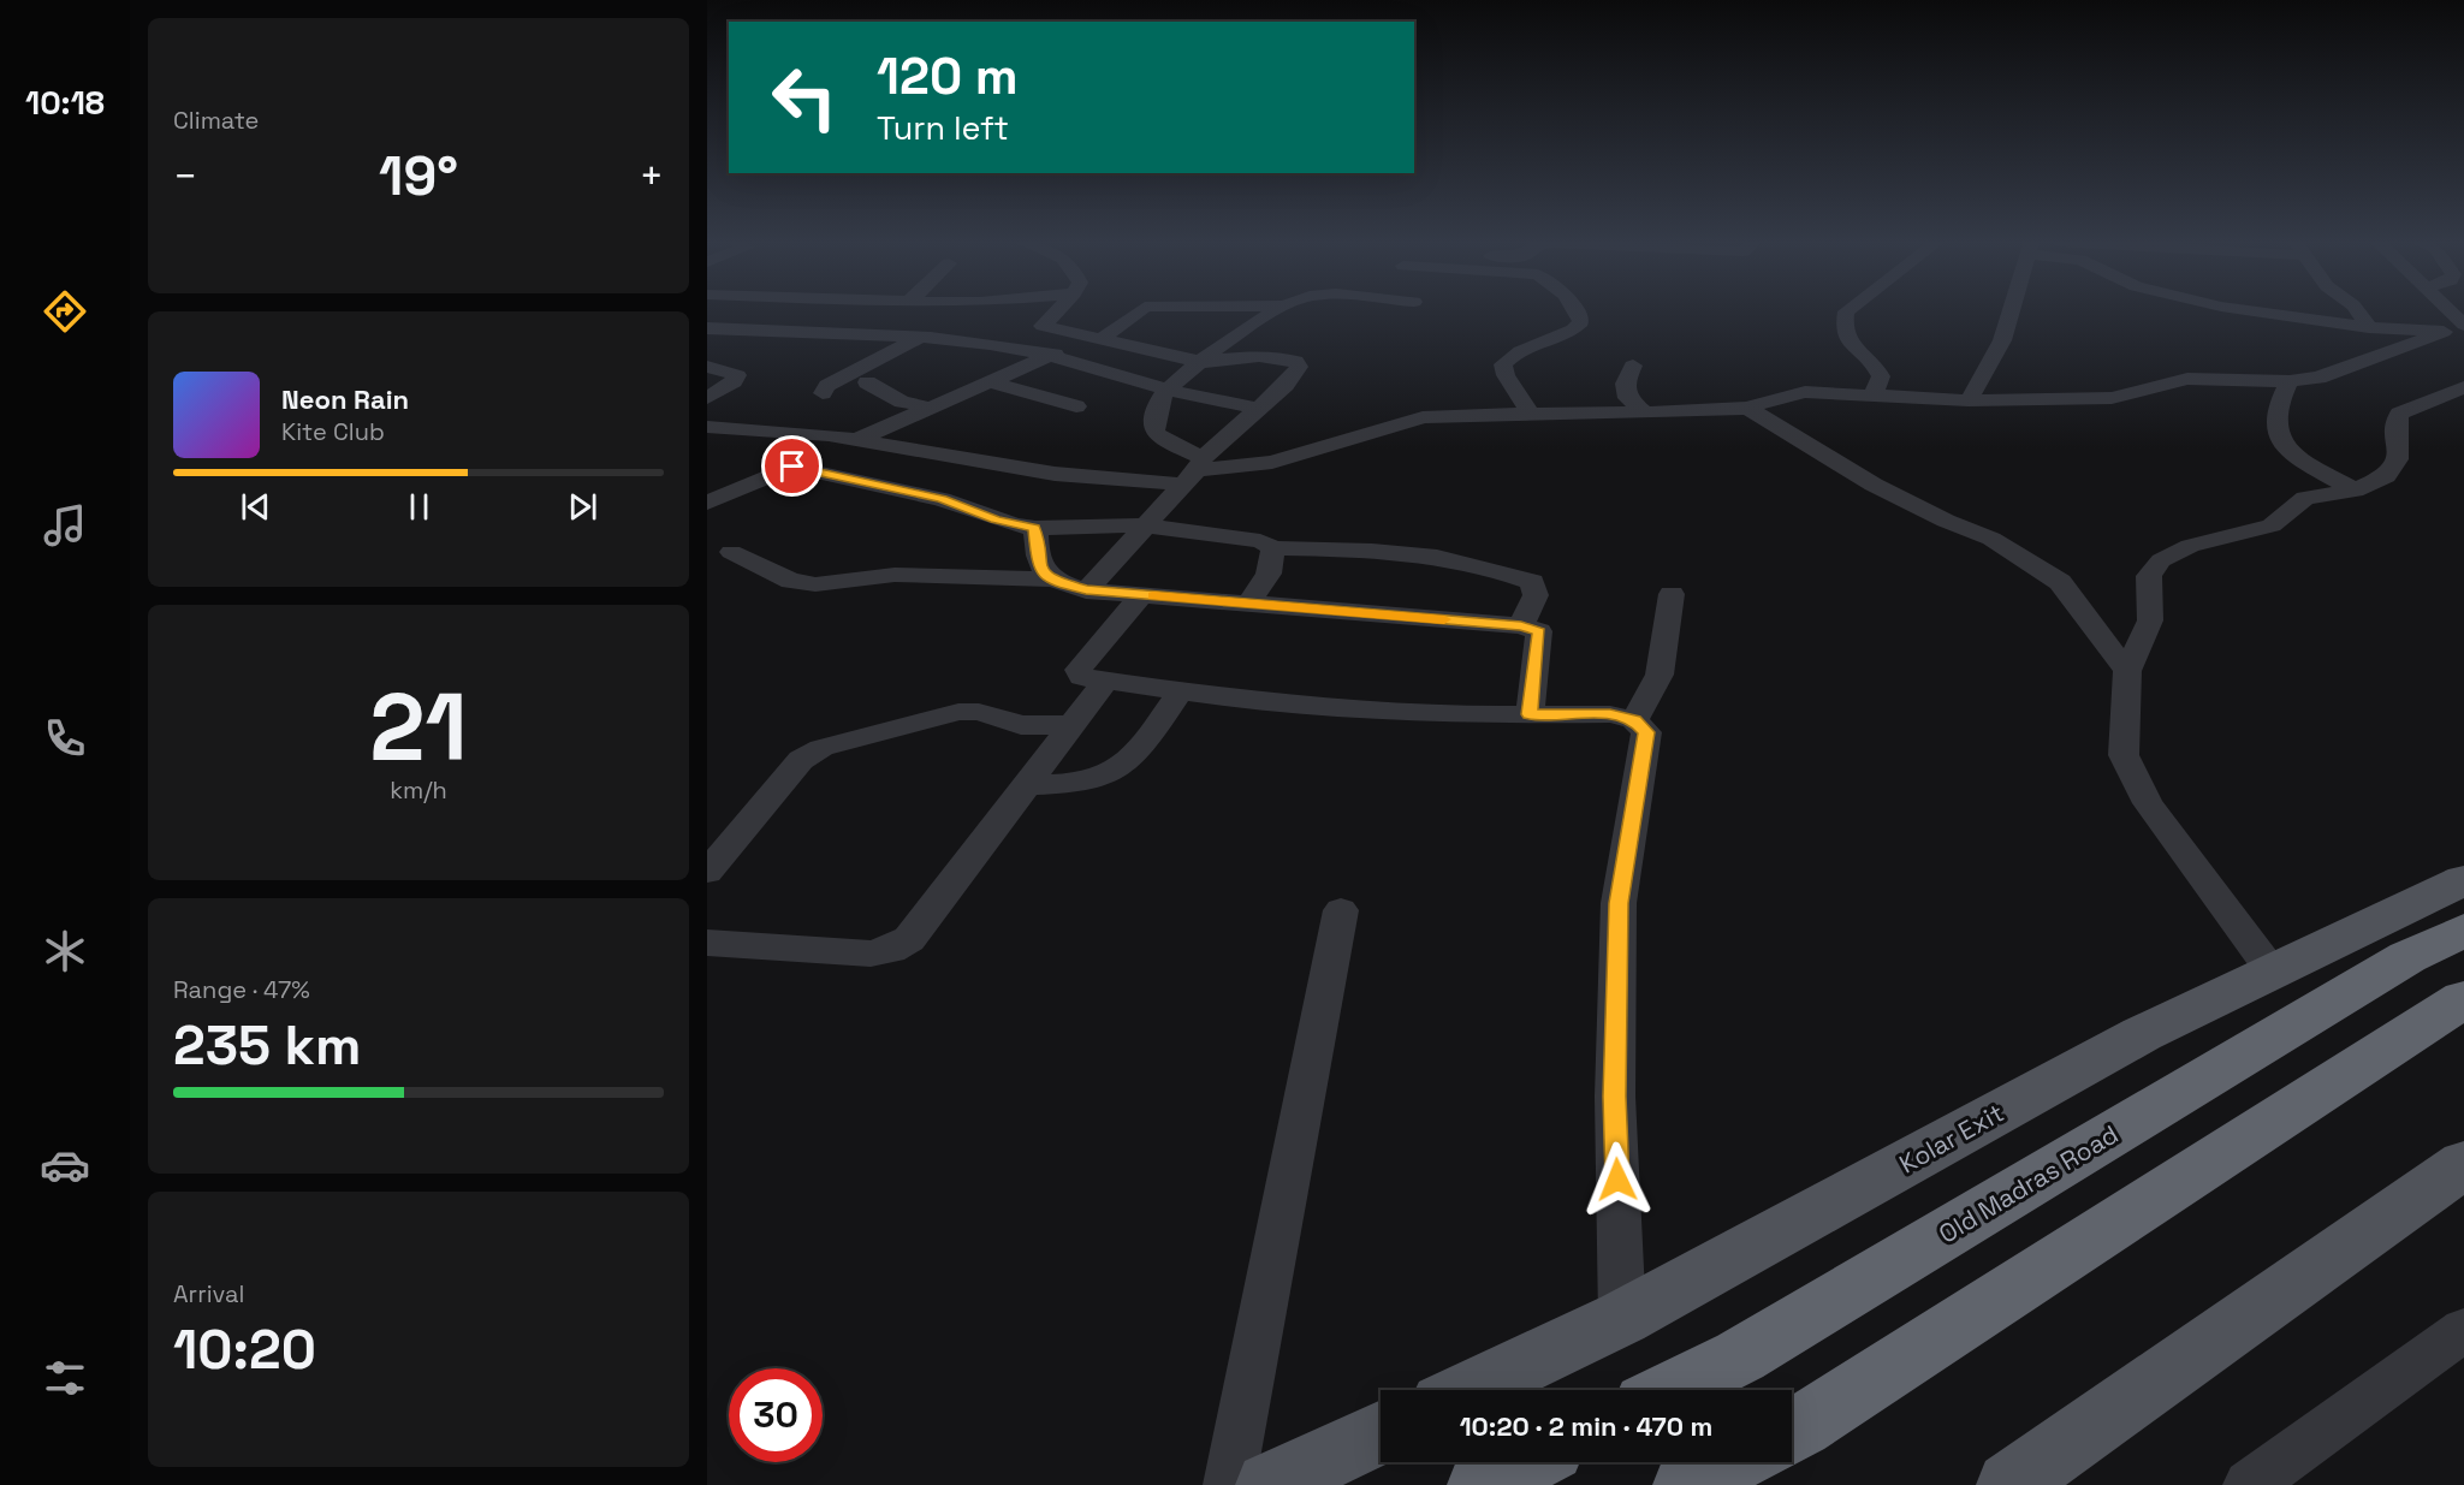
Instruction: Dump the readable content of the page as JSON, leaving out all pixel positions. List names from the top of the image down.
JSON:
{
  "streets": {
    "highway": ["Old Madras Road"],
    "main road": ["Kolar Exit"]
  },
  "page": {
    "tabs": "10:18",
    "tile": [
      "Climate",
      ["21", "km/h"],
      ["Range · 47%", "235 km"],
      ["Arrival", "10:20"]
    ],
    "turn": ["120 m", "Turn left"],
    "heat": ["−", "19°", "+"],
    "song": ["Neon Rain", "Kite Club"],
    "limit": "30",
    "trip": "10:20 · 2 min · 470 m"
  }
}
